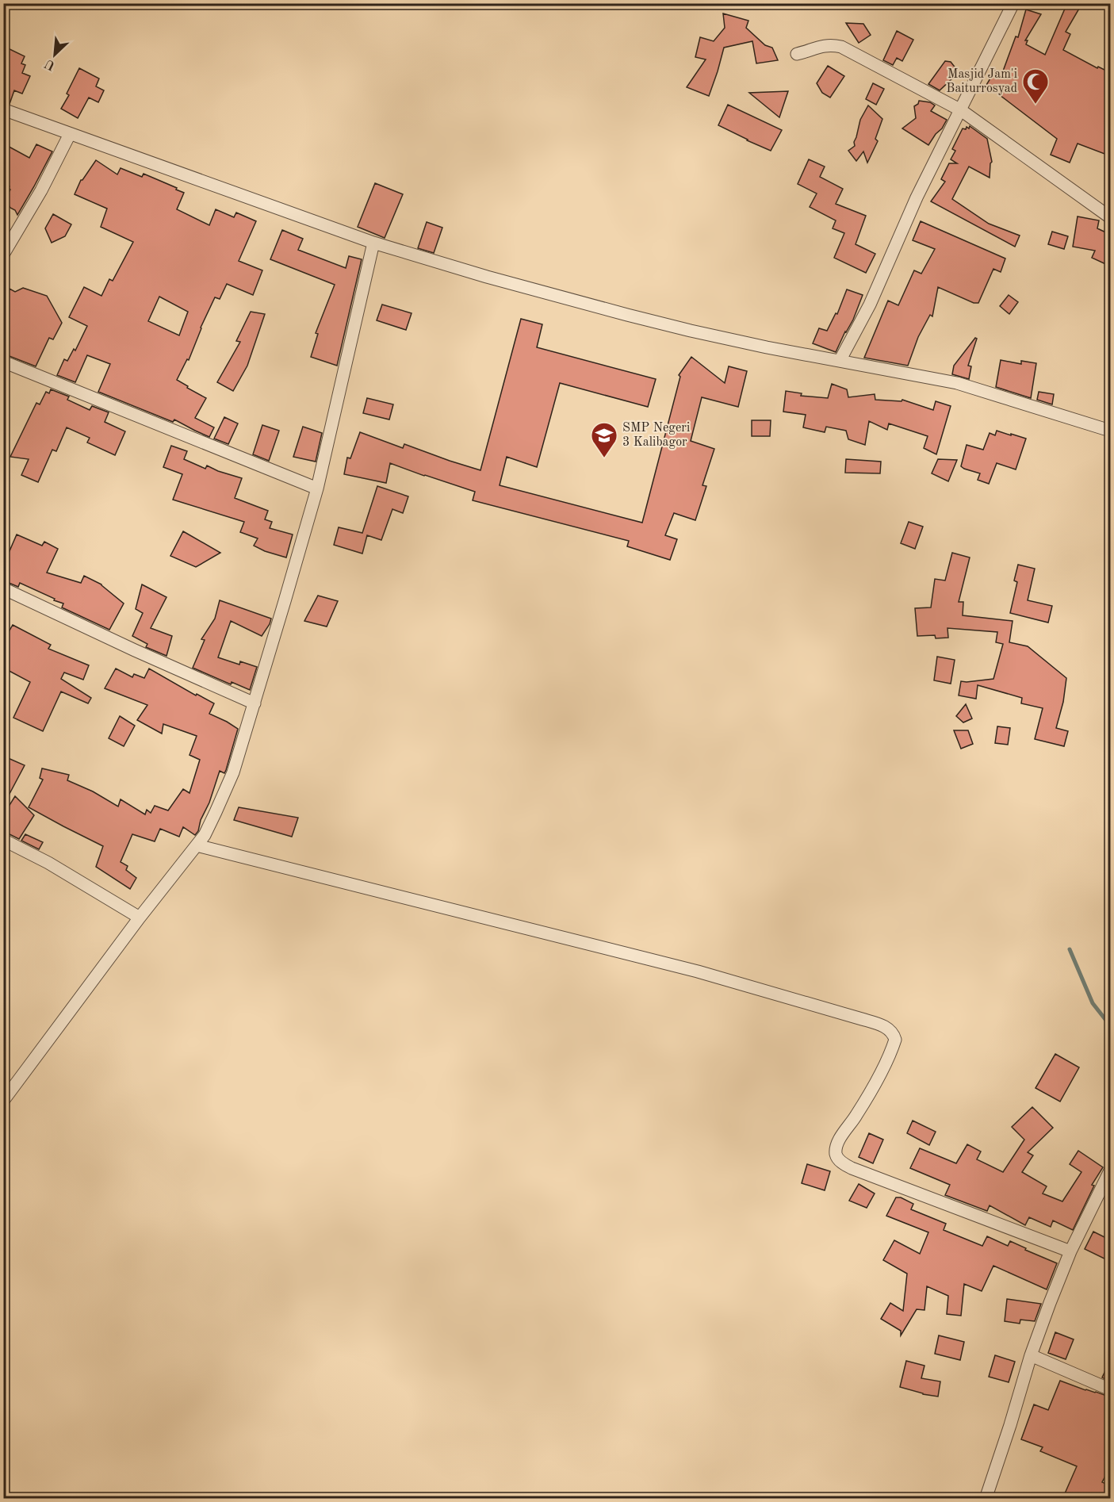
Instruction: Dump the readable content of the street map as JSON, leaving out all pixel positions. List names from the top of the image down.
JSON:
{
  "places": {
    "mosque": ["Masjid Jam'i Baiturrosyad"],
    "school or university": ["SMP Negeri 3 Kalibagor"]
  },
  "north": "bottom left"
}
